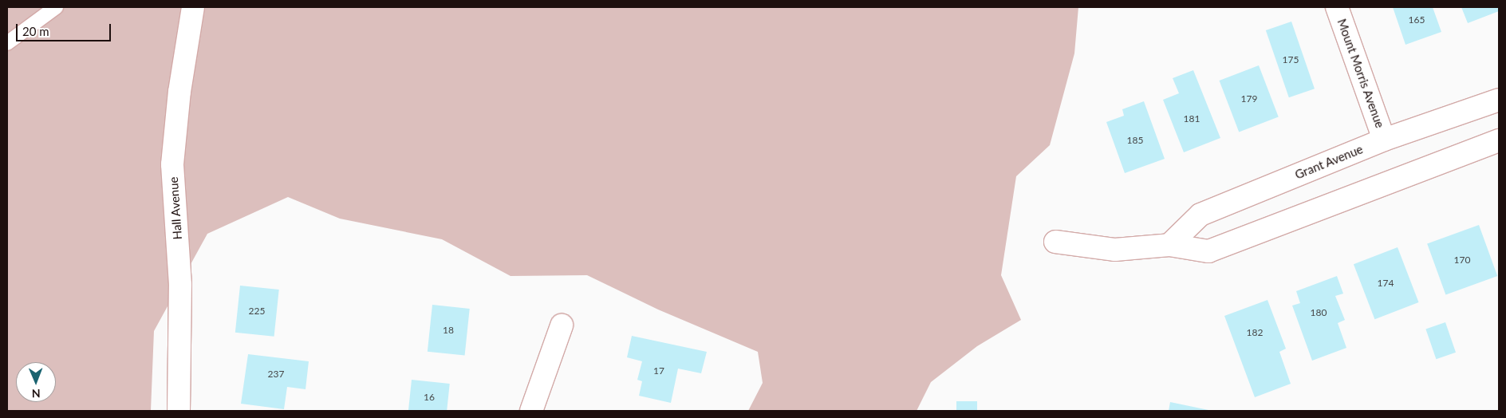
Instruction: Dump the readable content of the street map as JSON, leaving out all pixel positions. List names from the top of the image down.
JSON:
{
  "streets": {
    "street": ["Mount Morris Avenue", "Grant Avenue", "Hall Avenue"]
  },
  "crossings": [
    ["Mount Morris Avenue", "Grant Avenue"]
  ],
  "house_numbers": [
    "165",
    "175",
    "179",
    "181",
    "185",
    "170",
    "174",
    "225",
    "180",
    "18",
    "182",
    "17",
    "237",
    "16"
  ],
  "scale_bar": "20 m",
  "north": "bottom"
}
